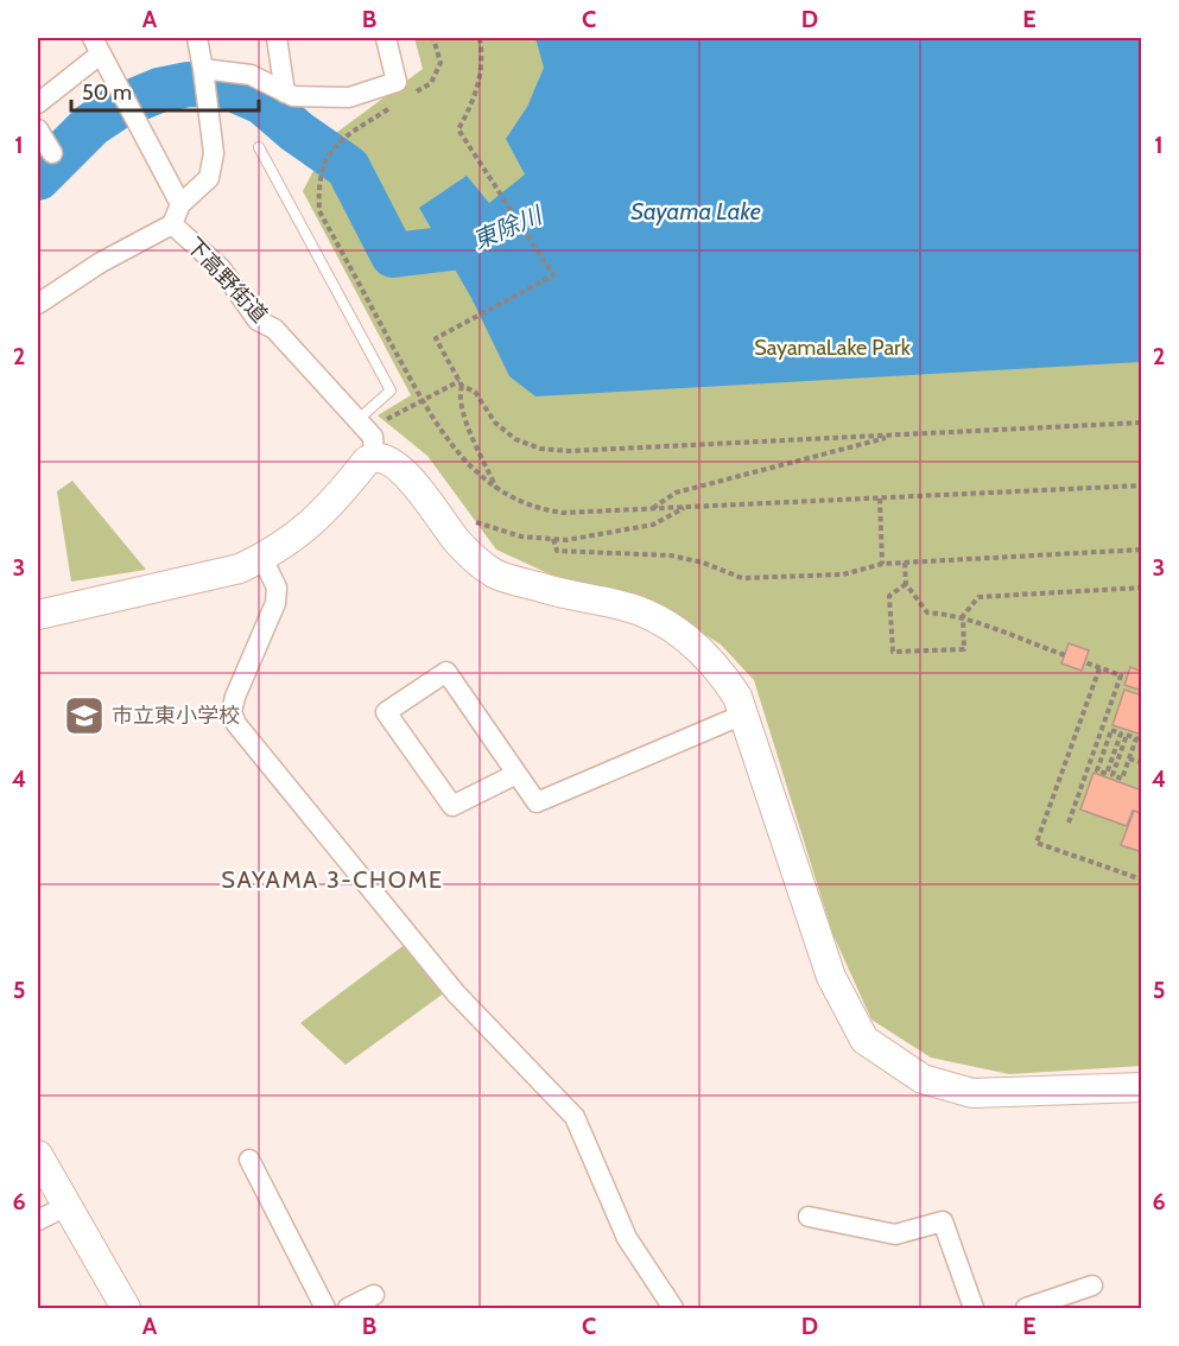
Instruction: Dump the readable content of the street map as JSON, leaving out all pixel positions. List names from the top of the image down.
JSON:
{
  "streets": {
    "street": ["下高野街道"]
  },
  "districts": ["SAYAMA 3-CHOME"],
  "water": ["Sayama Lake", "東除川"],
  "parks": ["SayamaLake Park"],
  "places": {
    "school or university": ["市立東小学校"]
  },
  "scale_bar": "50 m",
  "grid": {
    "columns": [
      "A",
      "B",
      "C",
      "D",
      "E"
    ],
    "rows": [
      "1",
      "2",
      "3",
      "4",
      "5",
      "6"
    ]
  }
}
